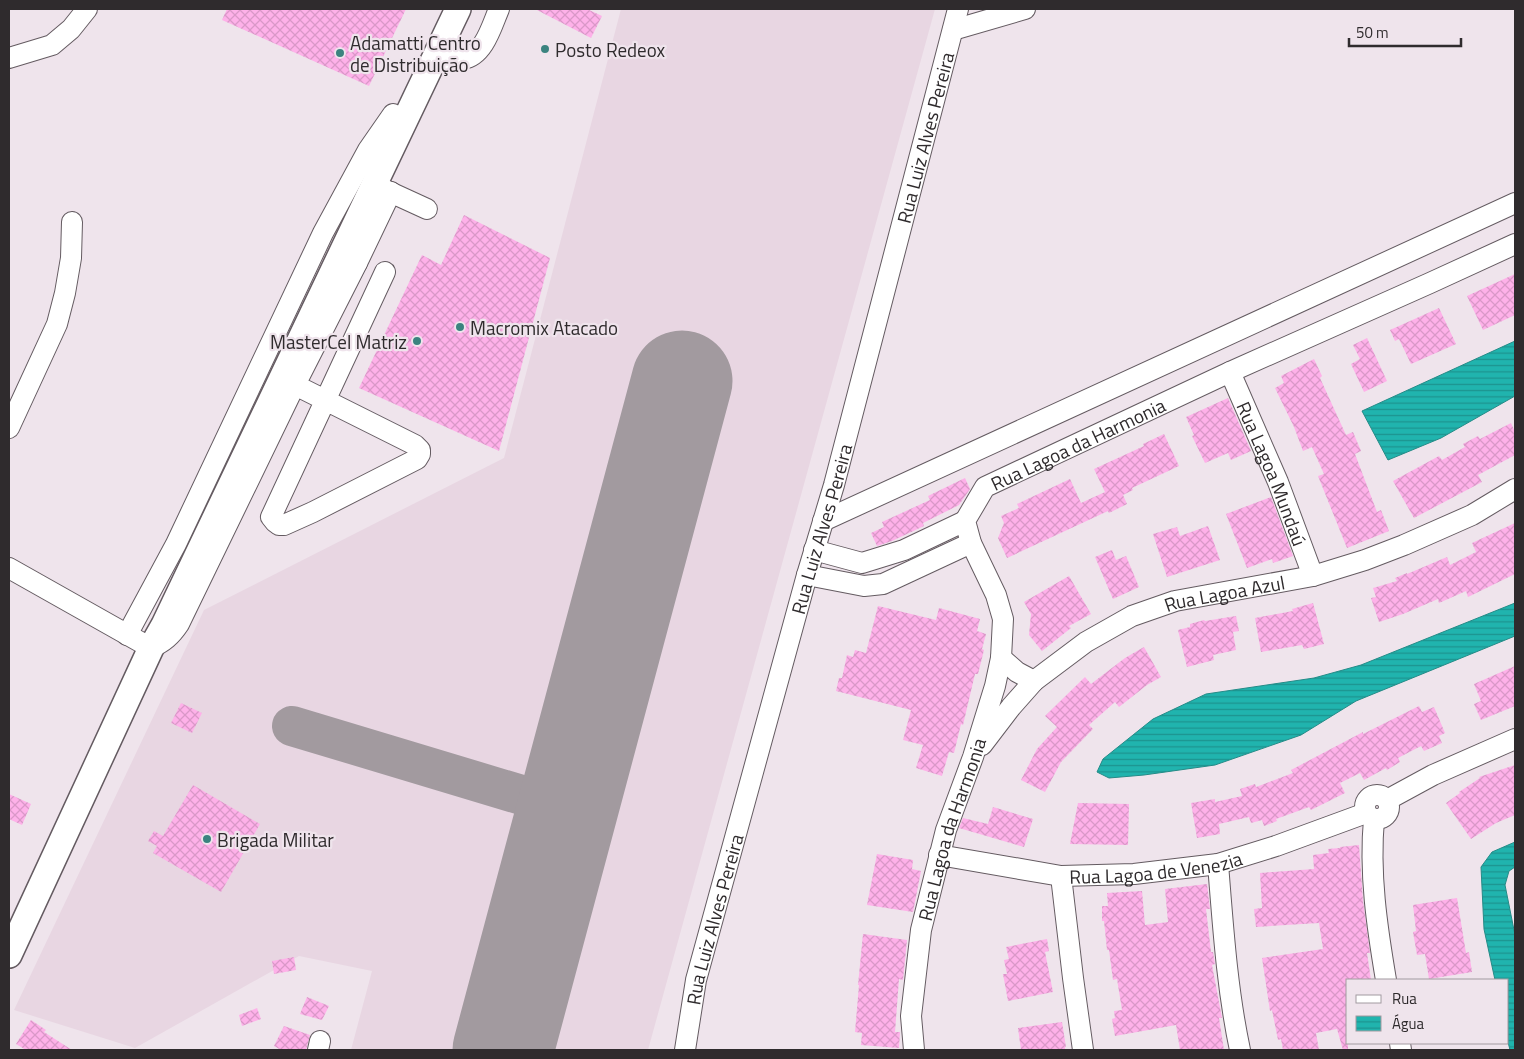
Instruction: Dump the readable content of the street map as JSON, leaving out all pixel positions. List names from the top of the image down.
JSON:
{
  "streets": {
    "street": [
      "Rua Luiz Alves Pereira",
      "Rua Lagoa da Harmonia",
      "Rua Lagoa Mundaú",
      "Rua Lagoa Azul",
      "Rua Lagoa de Venezia"
    ]
  },
  "crossings": [
    ["Rua Lagoa da Harmonia", "Rua Lagoa Mundaú"],
    ["Rua Lagoa da Harmonia", "Rua Lagoa Azul"],
    ["Rua Lagoa da Harmonia", "Rua Lagoa de Venezia"],
    ["Rua Lagoa Mundaú", "Rua Lagoa Azul"]
  ],
  "places": [
    "Posto Redeox",
    "Adamatti Centro de Distribuição",
    "Macromix Atacado",
    "MasterCel Matriz",
    "Brigada Militar"
  ],
  "legend": ["Rua", "Água"],
  "scale_bar": "50 m"
}
